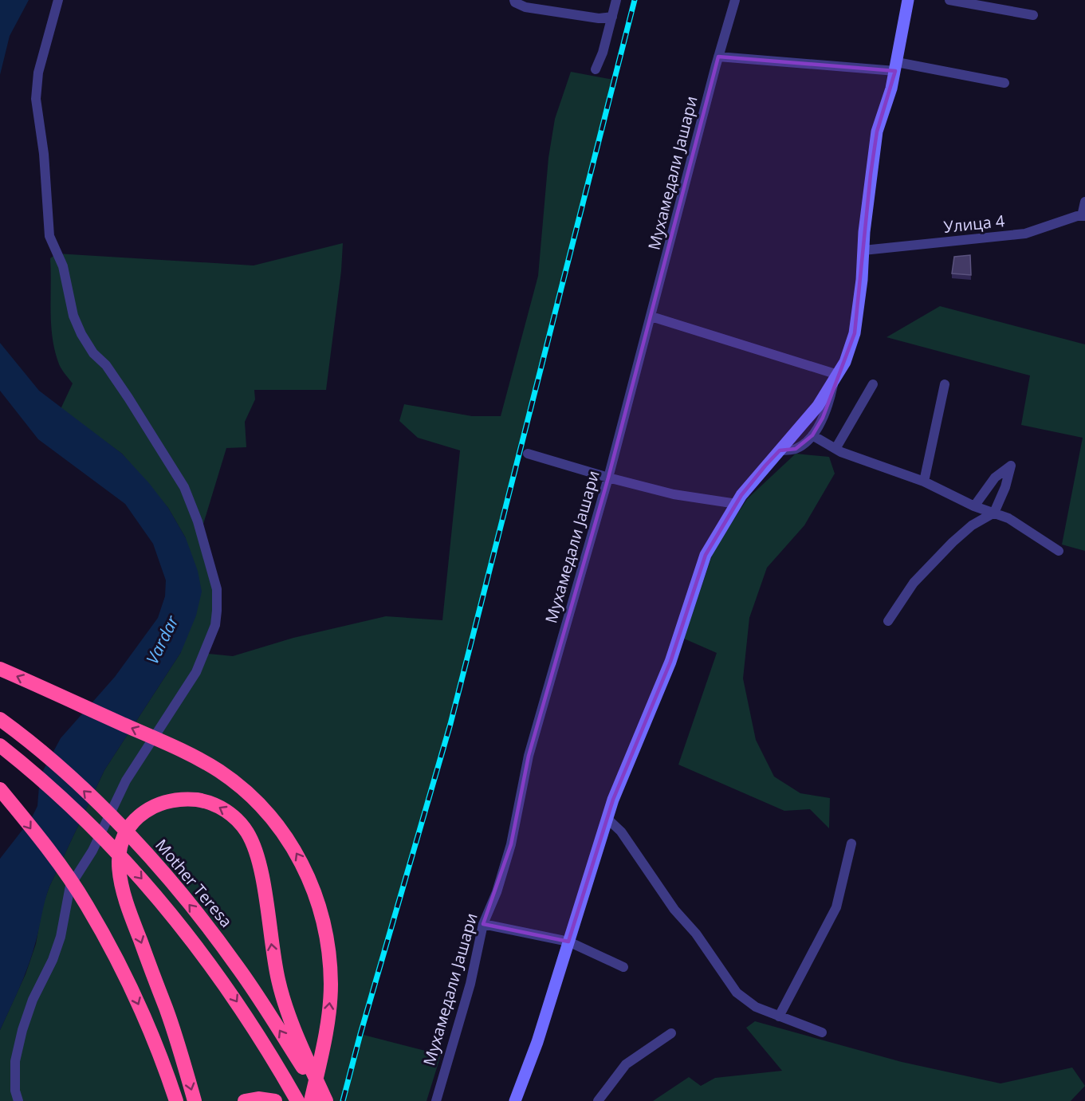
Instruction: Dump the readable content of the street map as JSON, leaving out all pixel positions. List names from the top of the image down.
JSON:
{
  "streets": {
    "highway": ["Mother Teresa"],
    "street": ["Мухамедали Јашари", "Улица 4"]
  },
  "water": ["Vardar"]
}
